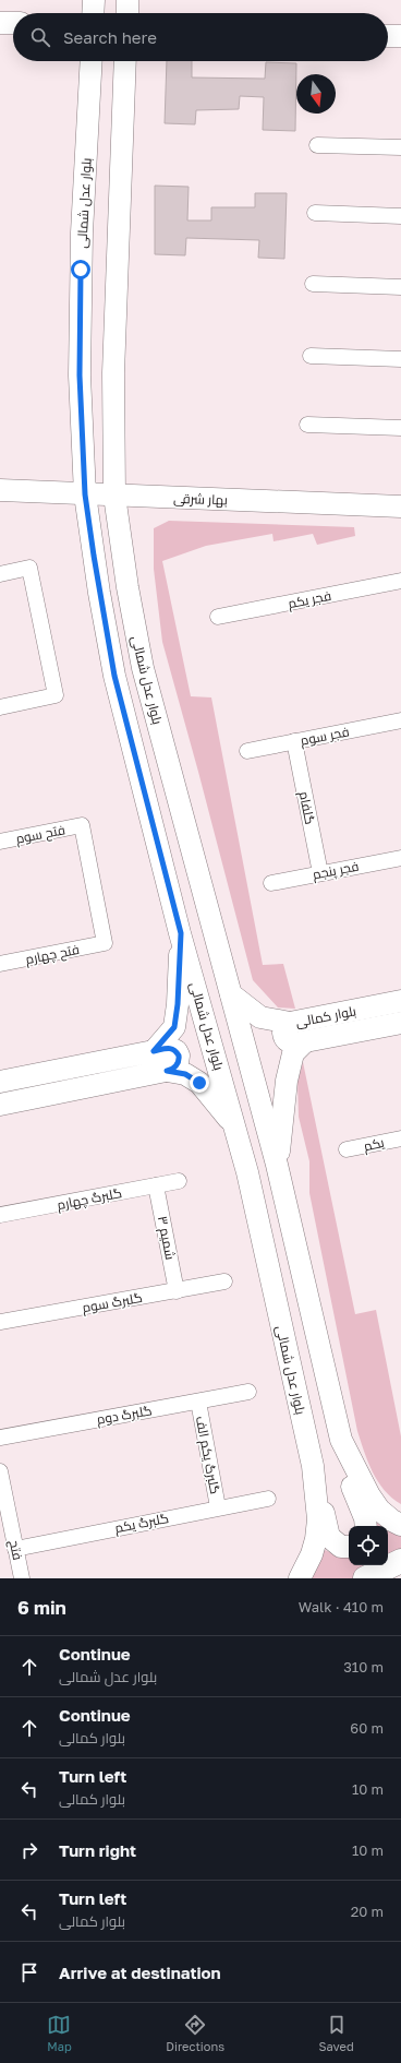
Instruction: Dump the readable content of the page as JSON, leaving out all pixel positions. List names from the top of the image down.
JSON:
{
  "streets": {
    "main road": ["بلوار عدل شمالی", "بهار شرقی", "بلوار کمالی"],
    "street": [
      "فجر یکم",
      "فجر سوم",
      "گلفام",
      "فتح سوم",
      "فجر پنجم",
      "فتح چهارم",
      "یکم",
      "گلبرگ چهارم",
      "شمیم ۳",
      "گلبرگ سوم",
      "گلبرگ دوم",
      "گلبرگ یکم الف",
      "گلبرگ یکم",
      "فتح"
    ]
  },
  "crossings": [
    ["بلوار عدل شمالی", "بهار شرقی"],
    ["بلوار عدل شمالی", "بلوار کمالی"],
    ["فجر سوم", "گلفام"],
    ["گلفام", "فجر پنجم"],
    ["فتح سوم", "فتح چهارم"],
    ["گلبرگ چهارم", "شمیم ۳"],
    ["شمیم ۳", "گلبرگ سوم"],
    ["گلبرگ دوم", "گلبرگ یکم الف"],
    ["گلبرگ یکم الف", "گلبرگ یکم"],
    ["گلبرگ یکم", "فتح"]
  ],
  "north": "bottom",
  "page": {
    "search": "Search here",
    "heading": ["6 min", "Walk · 410 m"],
    "list": [
      ["Continue", "بلوار عدل شمالی", "310 m"],
      ["Continue", "بلوار کمالی", "60 m"],
      ["Turn left", "بلوار کمالی", "10 m"],
      ["Turn right", "10 m"],
      ["Turn left", "بلوار کمالی", "20 m"],
      "Arrive at destination"
    ],
    "nav": ["Map", "Directions", "Saved"]
  }
}
